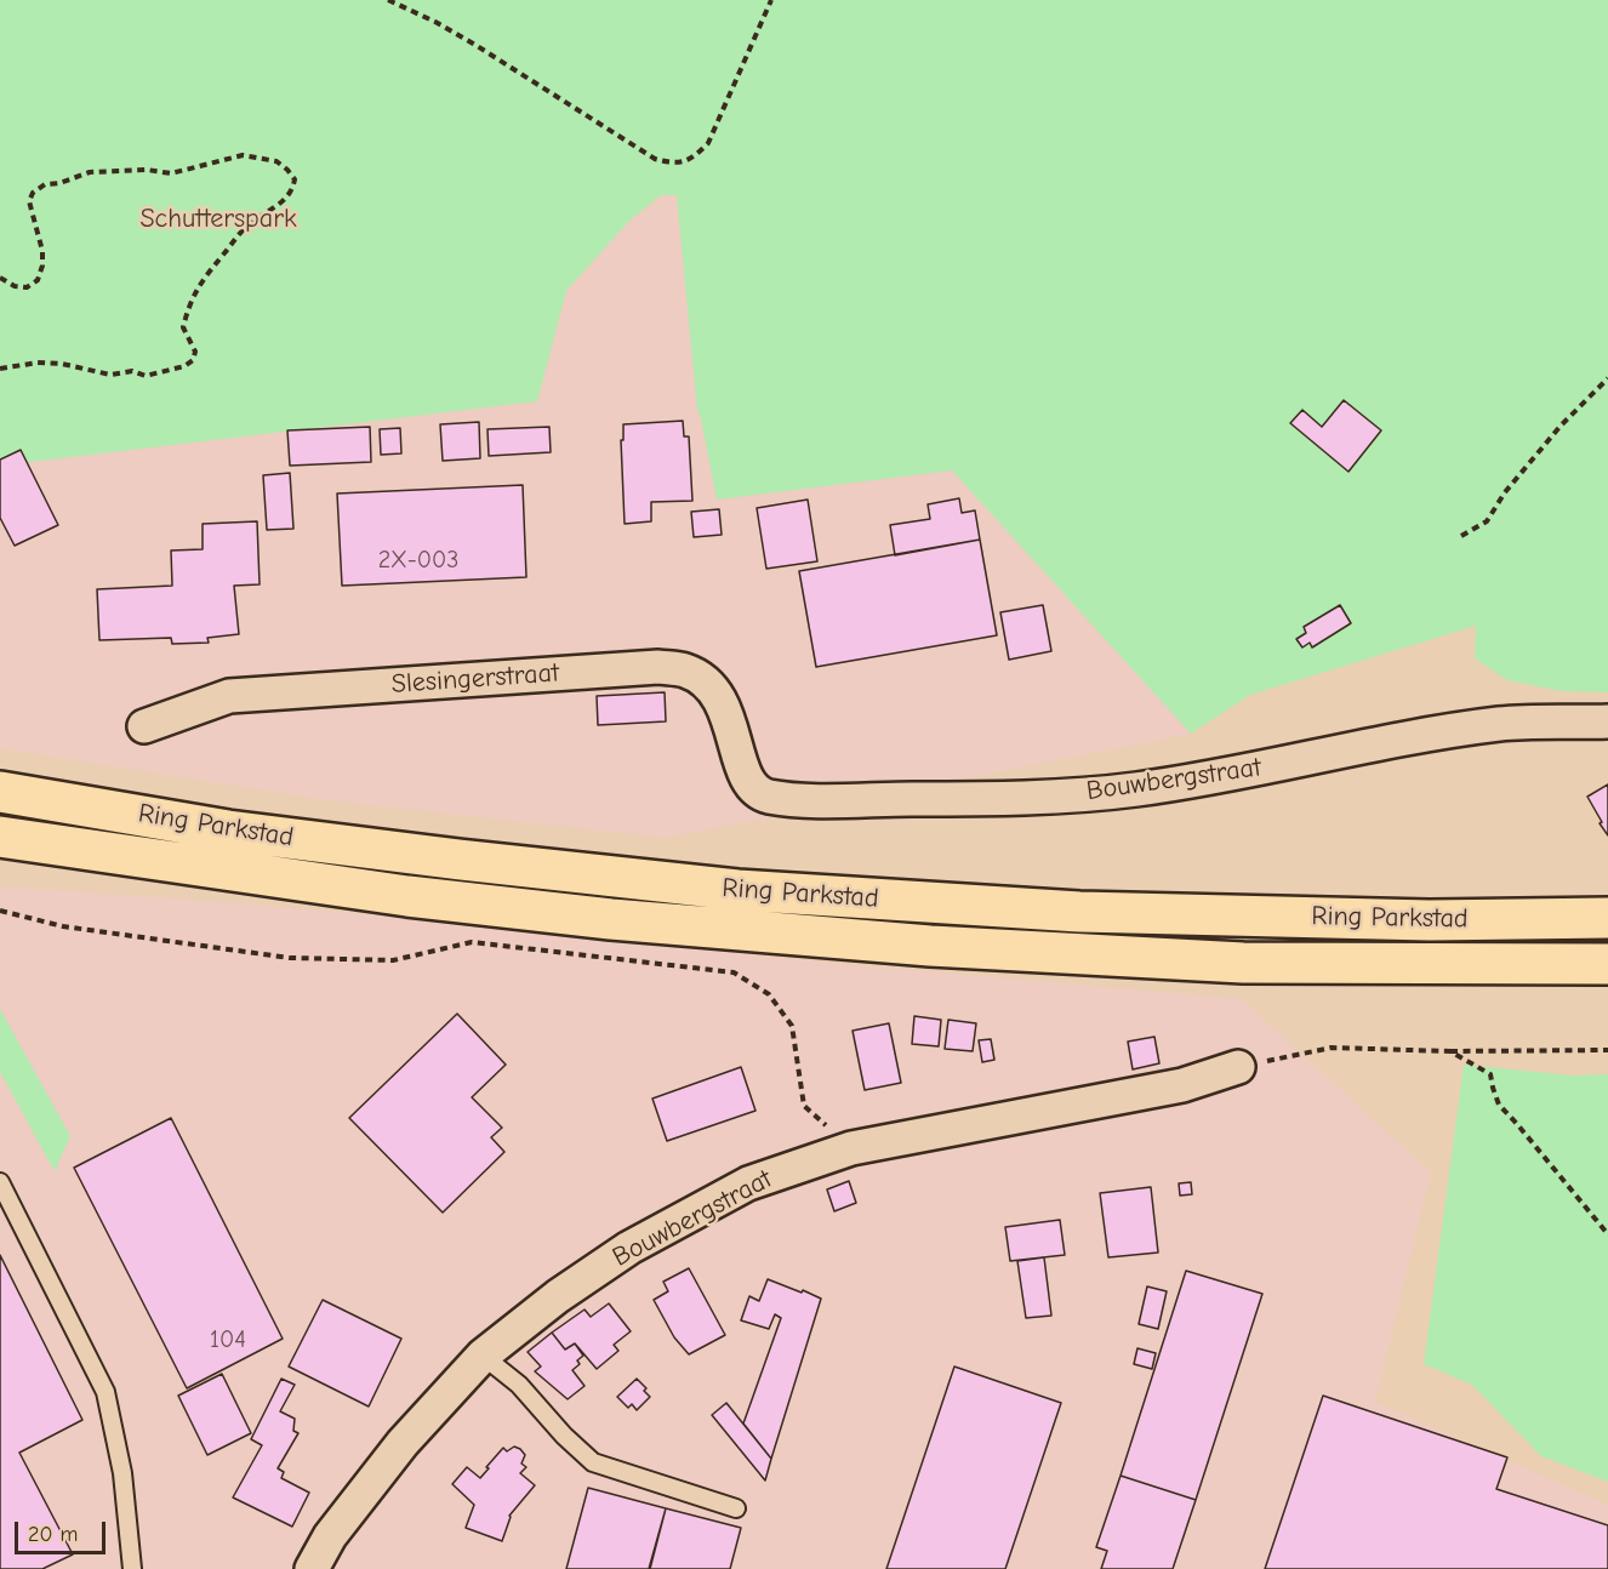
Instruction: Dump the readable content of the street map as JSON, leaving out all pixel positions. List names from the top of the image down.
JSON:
{
  "streets": {
    "highway": ["Ring Parkstad"],
    "street": ["Slesingerstraat", "Bouwbergstraat"]
  },
  "crossings": [
    ["Slesingerstraat", "Bouwbergstraat"]
  ],
  "parks": ["Schutterspark"],
  "house_numbers": ["2X-003", "104"],
  "scale_bar": "20 m"
}
